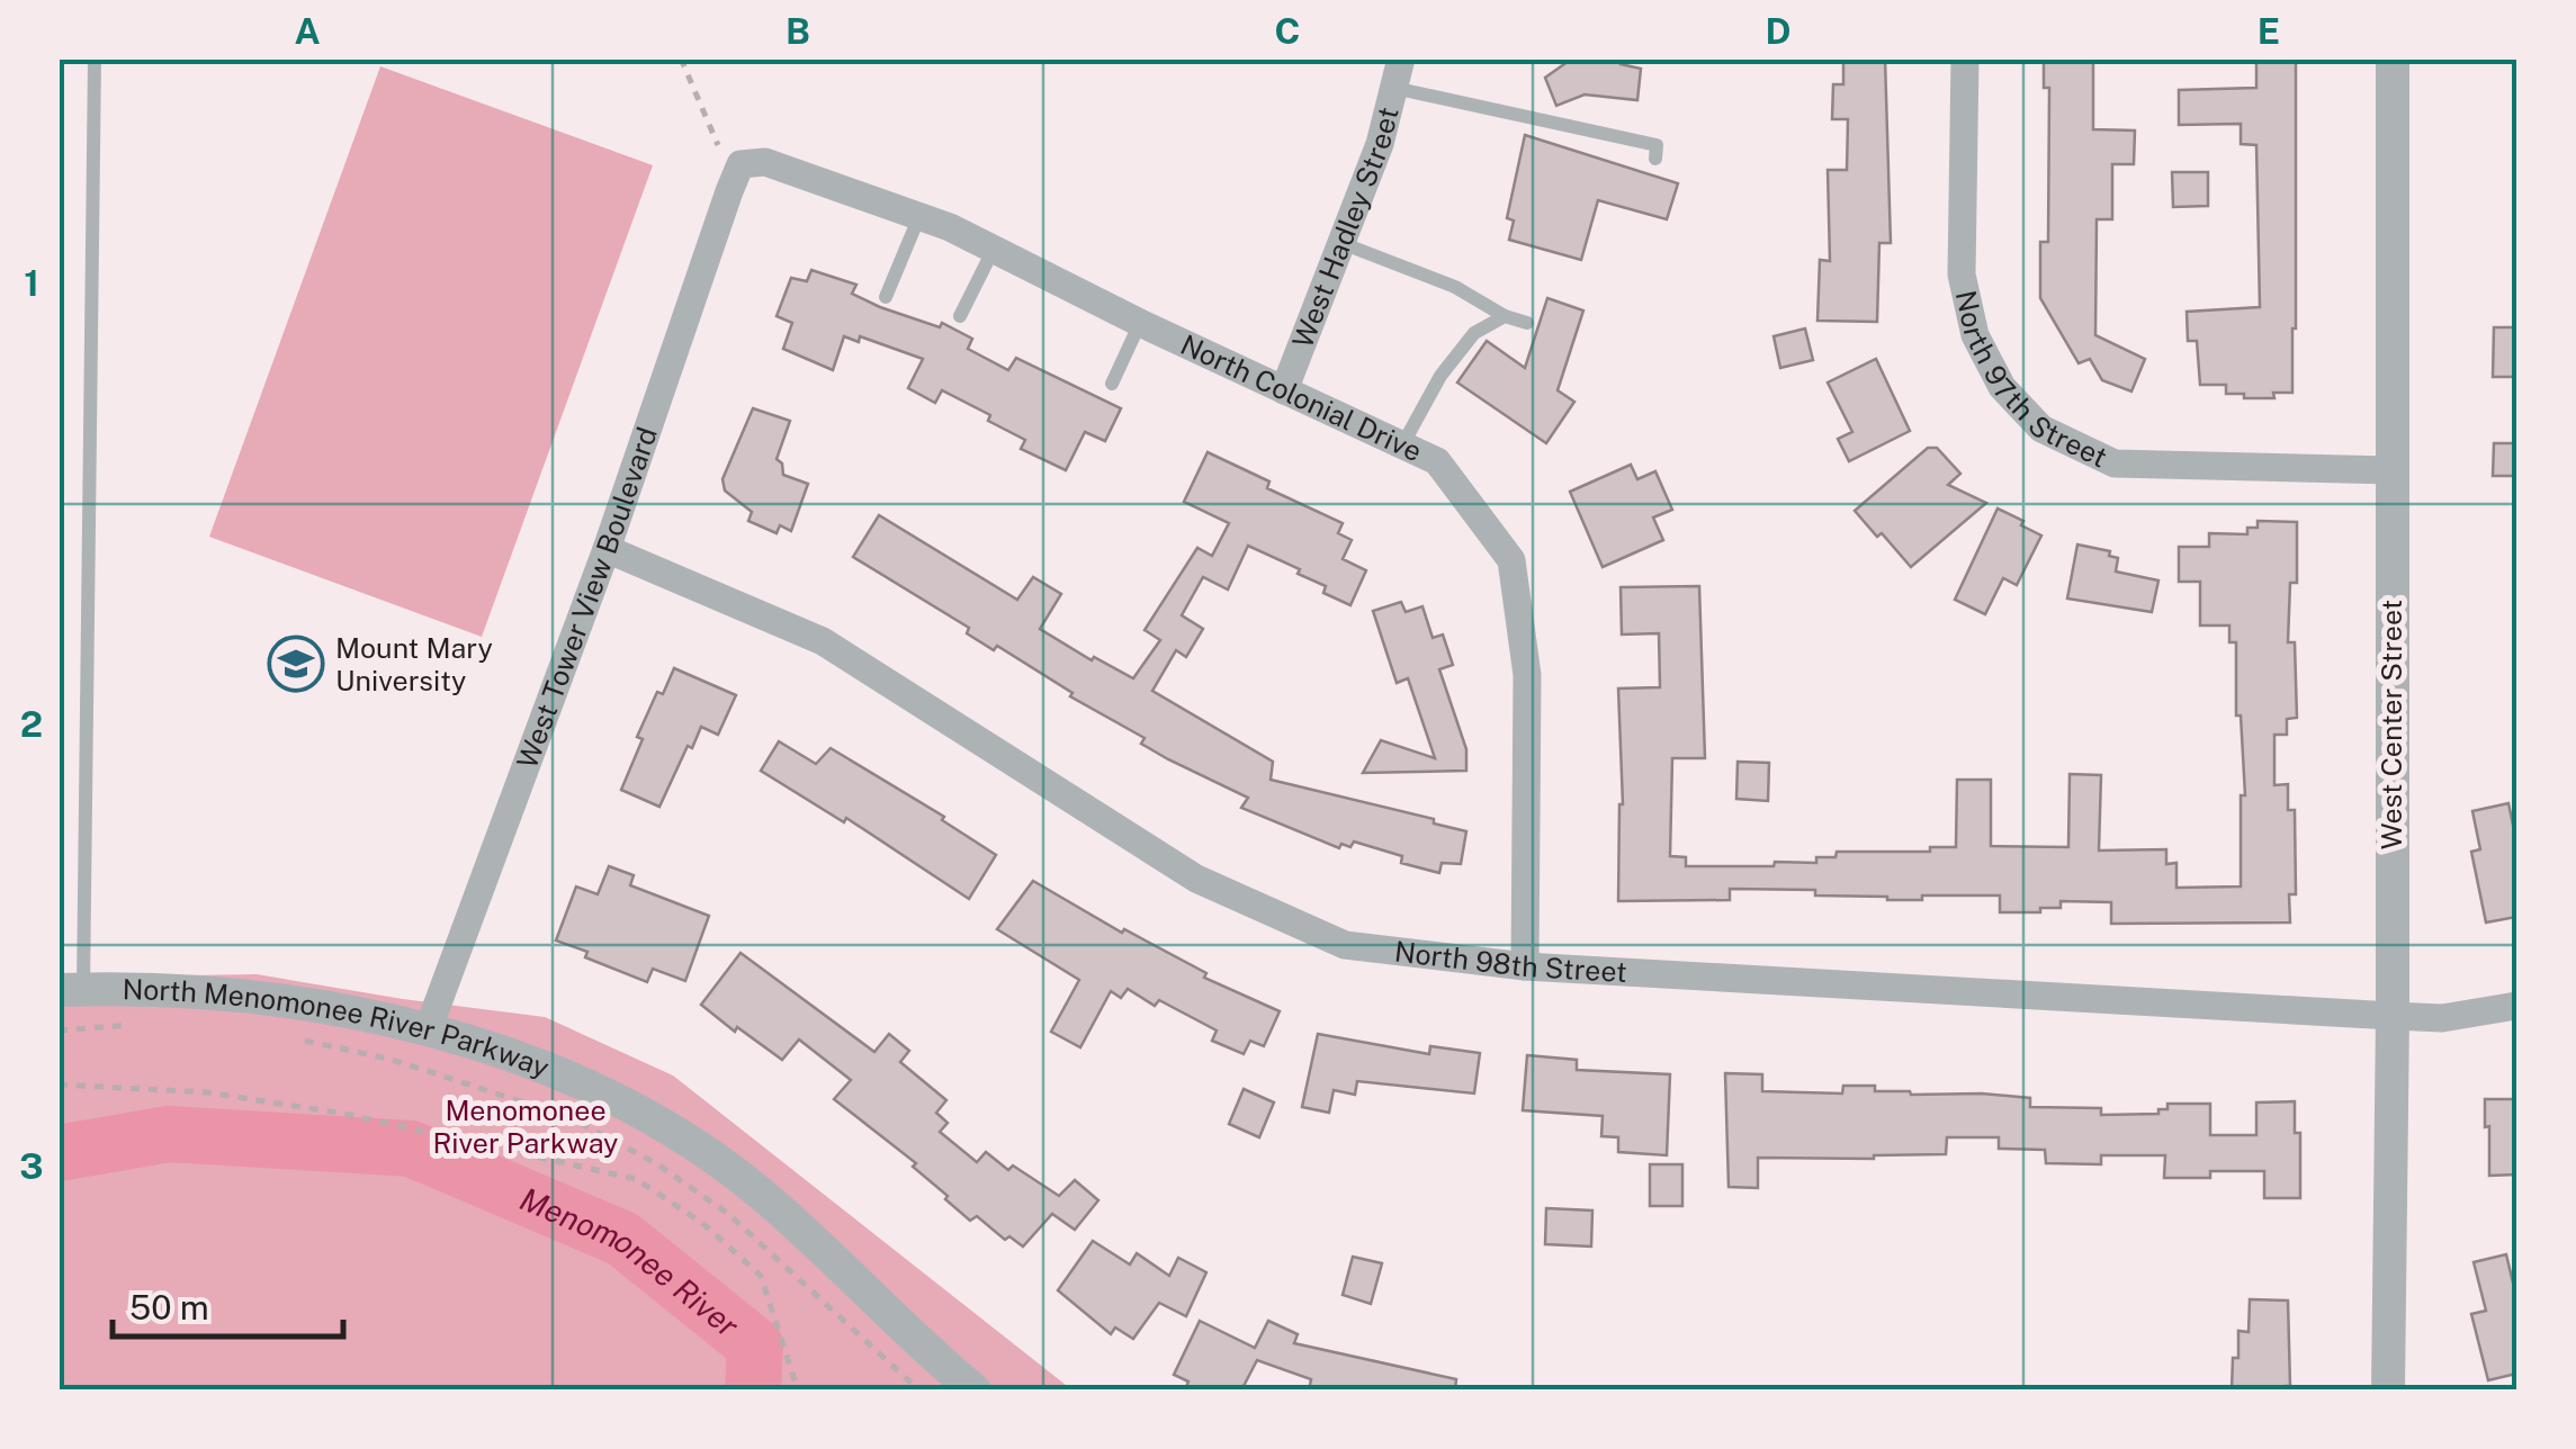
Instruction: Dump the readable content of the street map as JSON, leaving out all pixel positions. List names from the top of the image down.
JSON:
{
  "streets": {
    "street": [
      "West Hadley Street",
      "North 97th Street",
      "North Colonial Drive",
      "West Tower View Boulevard",
      "West Center Street",
      "North 98th Street",
      "North Menomonee River Parkway"
    ]
  },
  "crossings": [
    ["West Hadley Street", "North Colonial Drive"],
    ["North 97th Street", "West Center Street"],
    ["North Colonial Drive", "West Tower View Boulevard"],
    ["North Colonial Drive", "North 98th Street"],
    ["West Tower View Boulevard", "North 98th Street"],
    ["West Tower View Boulevard", "North Menomonee River Parkway"],
    ["West Center Street", "North 98th Street"]
  ],
  "water": ["Menomonee River"],
  "parks": ["Menomonee River Parkway"],
  "places": {
    "school or university": ["Mount Mary University"]
  },
  "scale_bar": "50 m",
  "grid": {
    "columns": [
      "A",
      "B",
      "C",
      "D",
      "E"
    ],
    "rows": ["1", "2", "3"]
  }
}
